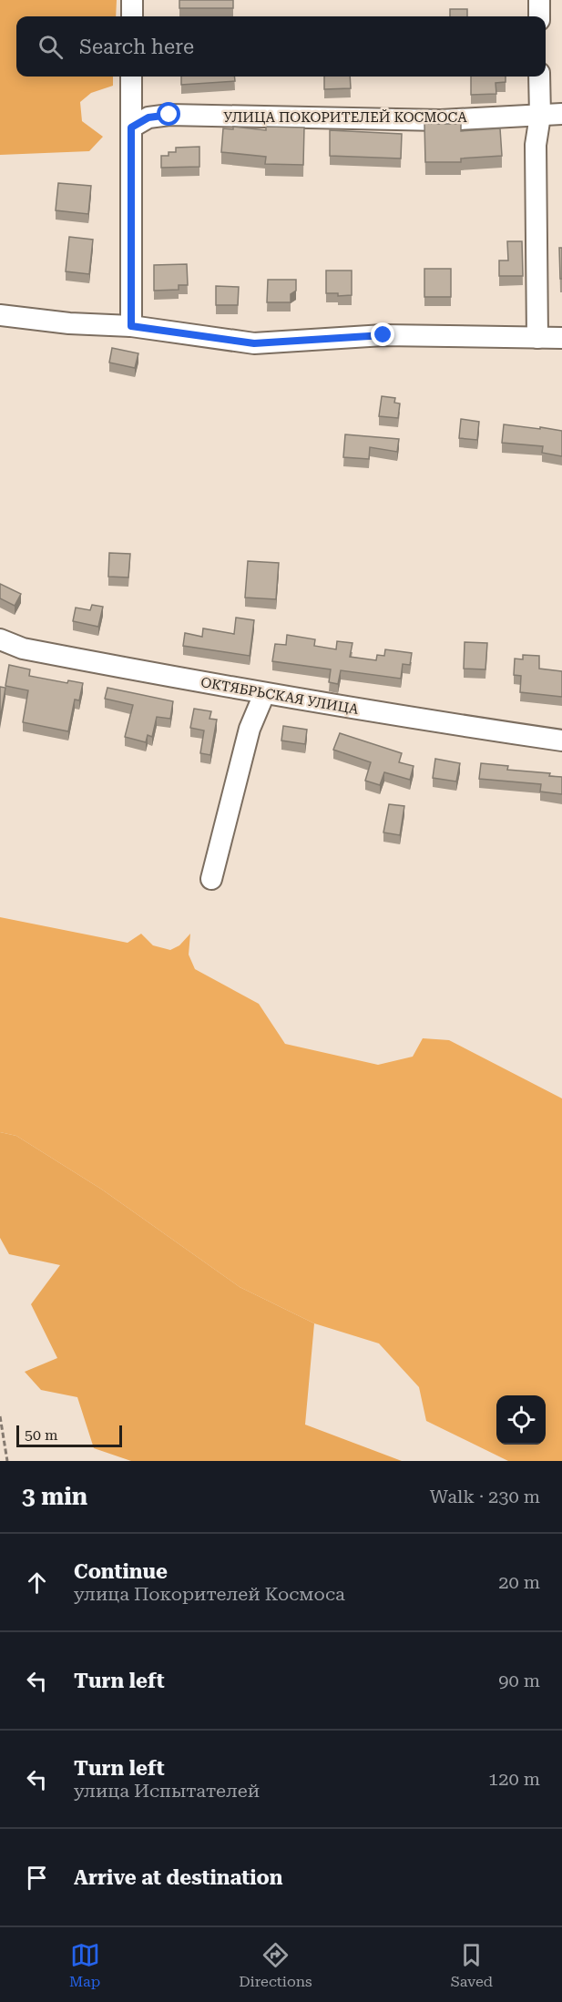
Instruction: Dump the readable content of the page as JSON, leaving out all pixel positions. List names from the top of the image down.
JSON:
{
  "streets": {
    "street": ["УЛИЦА ПОКОРИТЕЛЕЙ КОСМОСА", "ОКТЯБРЬСКАЯ УЛИЦА"]
  },
  "scale_bar": "50 m",
  "page": {
    "search": "Search here",
    "scale": "50 m",
    "heading": ["3 min", "Walk · 230 m"],
    "list": [
      ["Continue", "улица Покорителей Космоса", "20 m"],
      ["Turn left", "90 m"],
      ["Turn left", "улица Испытателей", "120 m"],
      "Arrive at destination"
    ],
    "nav": ["Map", "Directions", "Saved"]
  }
}
